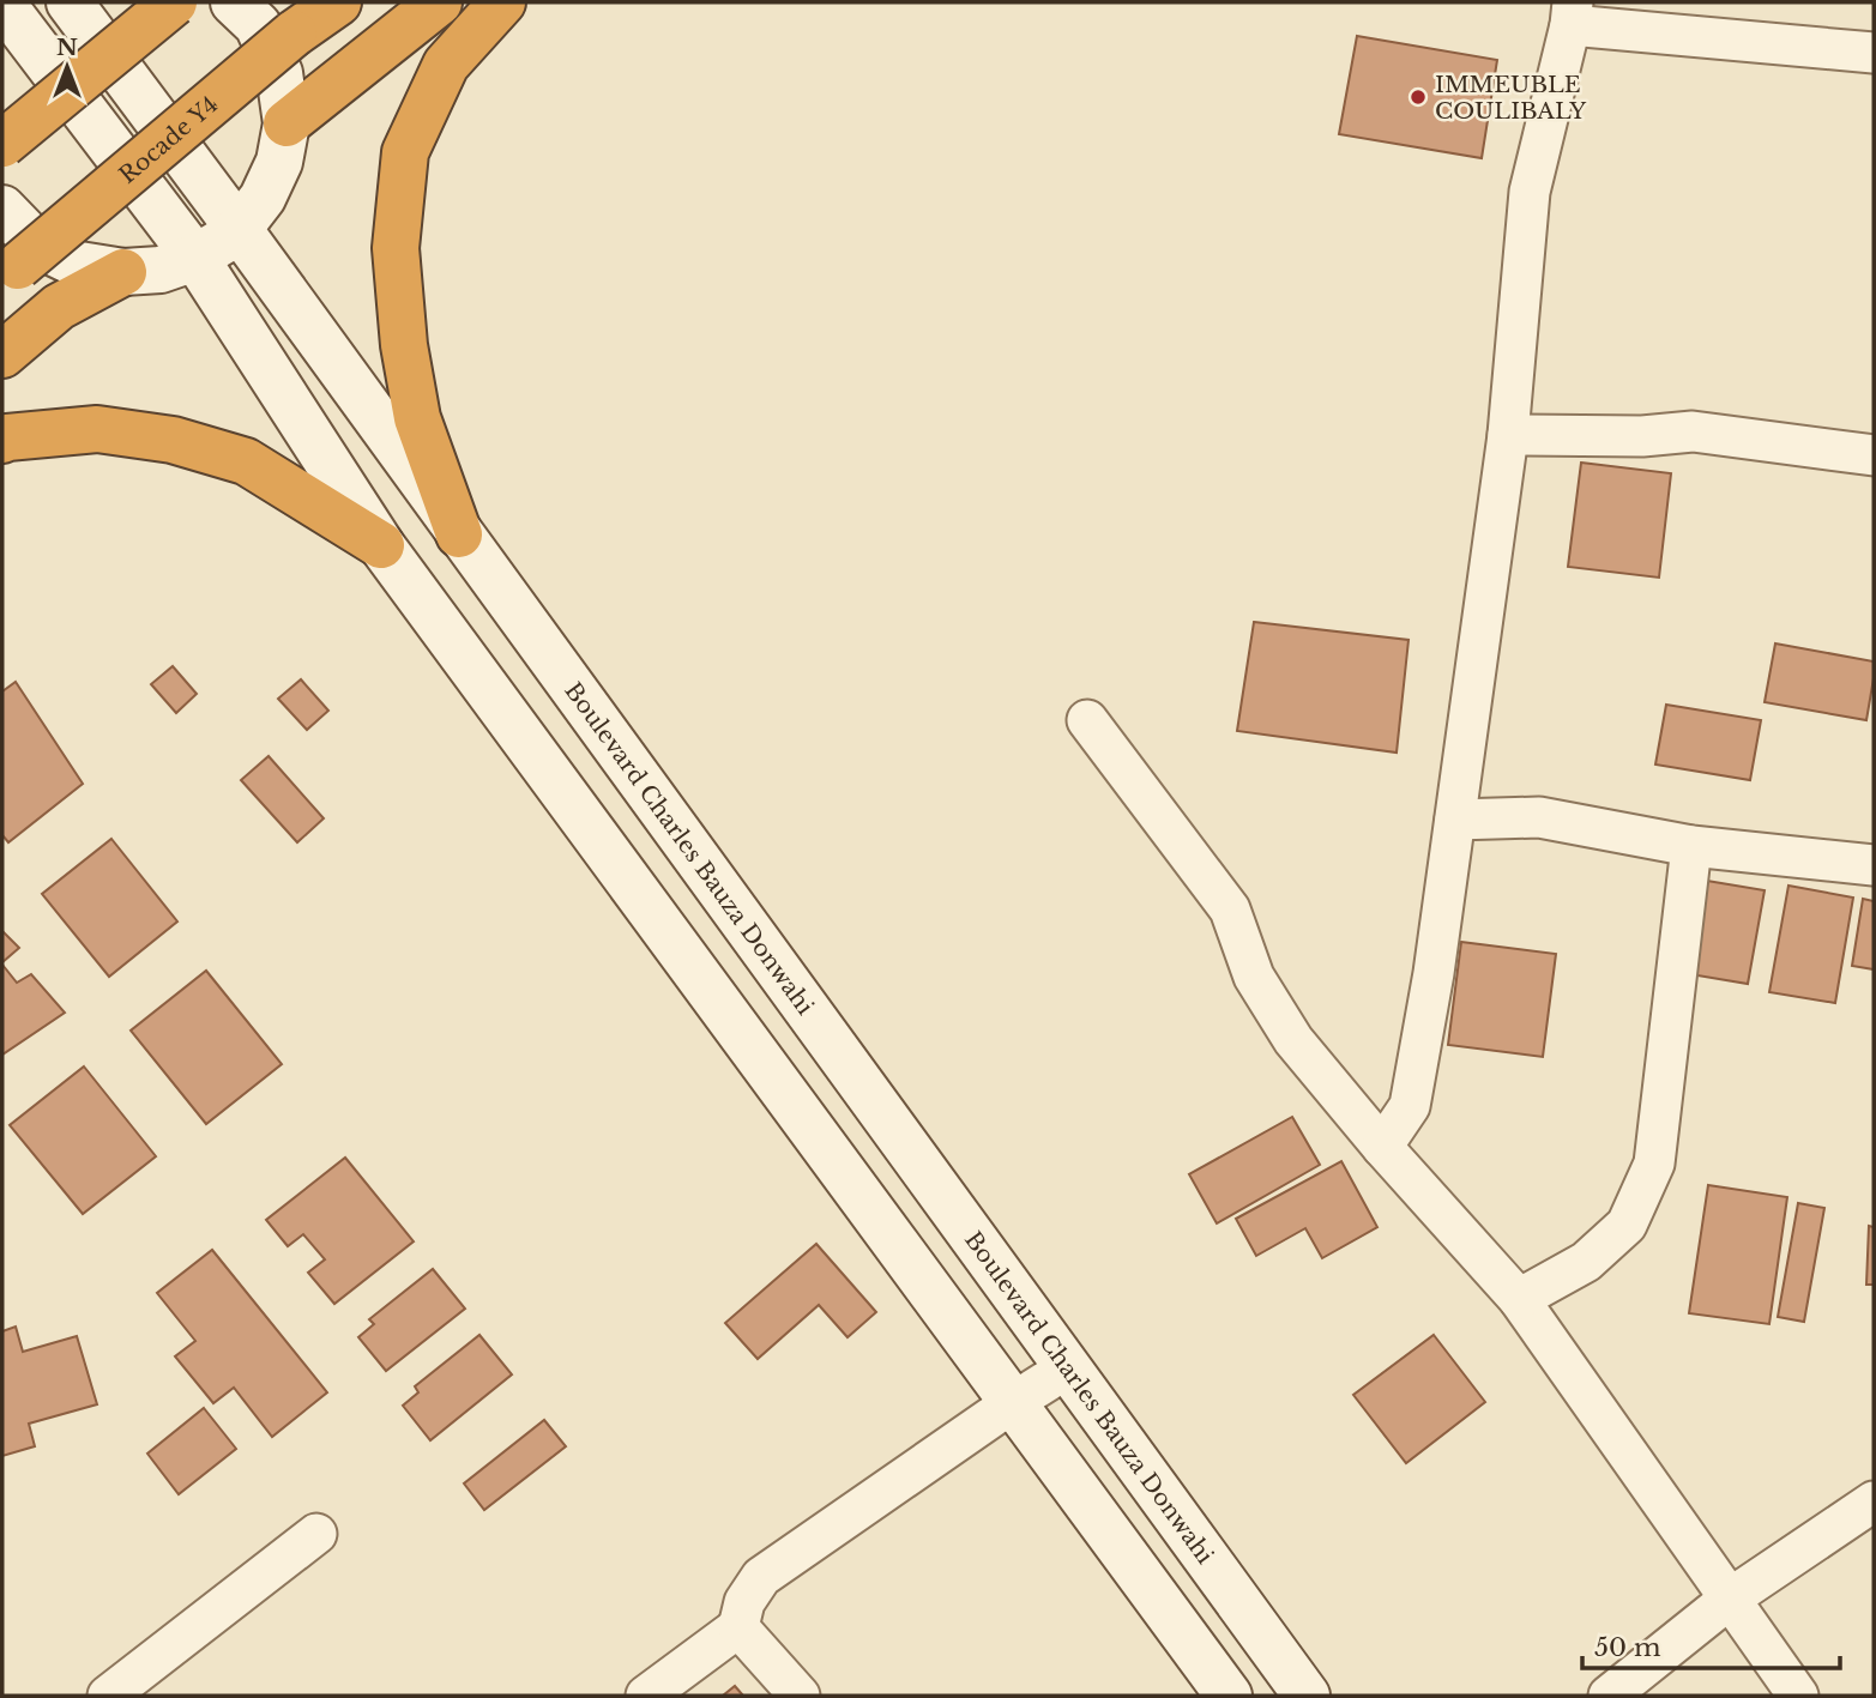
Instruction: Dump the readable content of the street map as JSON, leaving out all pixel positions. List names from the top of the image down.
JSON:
{
  "streets": {
    "highway": ["Rocade Y4"],
    "main road": ["Boulevard Charles Bauza Donwahi"]
  },
  "places": ["IMMEUBLE COULIBALY"],
  "scale_bar": "50 m",
  "north": "top"
}
